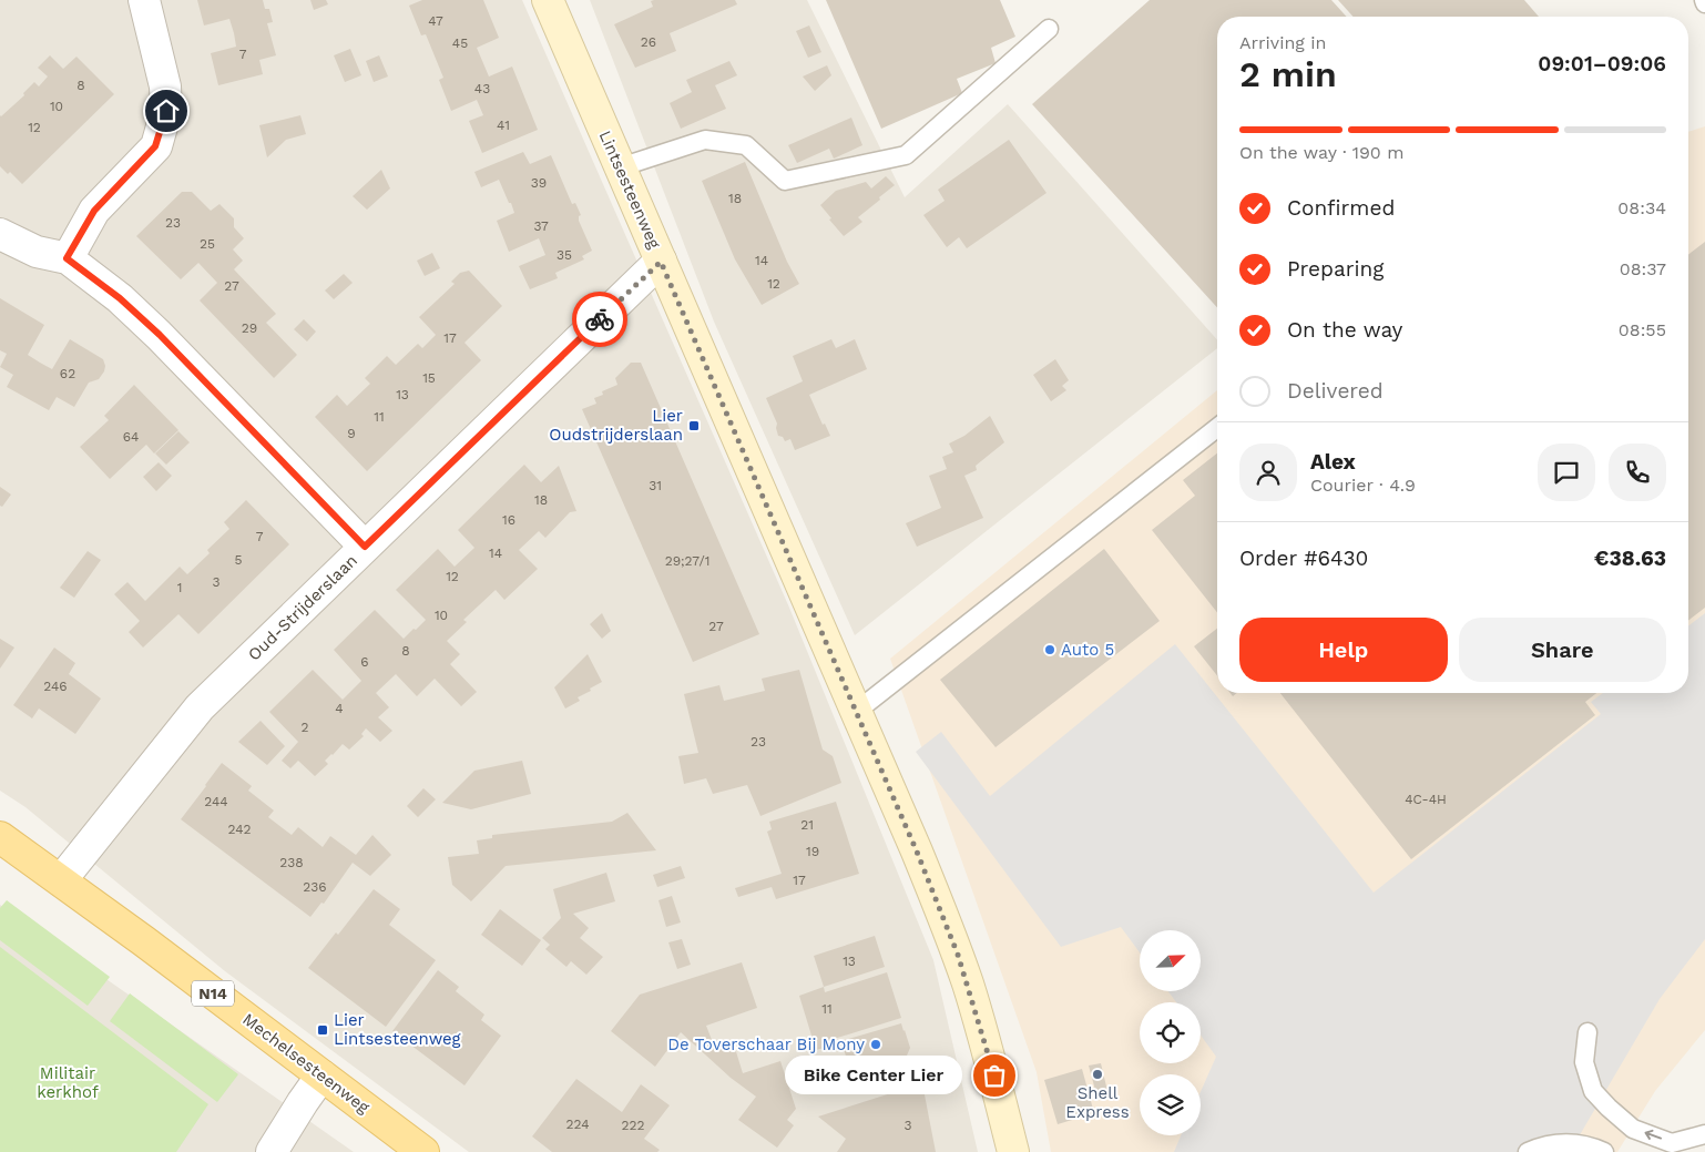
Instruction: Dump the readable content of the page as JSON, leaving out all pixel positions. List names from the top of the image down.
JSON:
{
  "streets": {
    "main road": ["N14", "Mechelsesteenweg"],
    "street": ["Lintsesteenweg", "Oud-Strijderslaan"]
  },
  "crossings": [
    ["Lintsesteenweg", "Oud-Strijderslaan"],
    ["Oud-Strijderslaan", "Mechelsesteenweg"]
  ],
  "parks": ["Militair kerkhof"],
  "places": {
    "transit": ["Lier Oudstrijderslaan", "Lier Lintsesteenweg"],
    "other": [
      "Auto 5",
      "De Toverschaar Bij Mony",
      "Shell Express",
      "Bike Center Lier"
    ]
  },
  "house_numbers": [
    "47",
    "26",
    "45",
    "7",
    "8",
    "43",
    "10",
    "41",
    "12",
    "39",
    "18",
    "23",
    "37",
    "25",
    "35",
    "14",
    "12",
    "27",
    "29",
    "17",
    "62",
    "15",
    "13",
    "11",
    "9",
    "64",
    "31",
    "18",
    "16",
    "7",
    "14",
    "5",
    "29;27/1",
    "12",
    "3",
    "1",
    "10",
    "27",
    "8",
    "6",
    "246",
    "4",
    "2",
    "23",
    "4C-4H",
    "244",
    "21",
    "242",
    "19",
    "238",
    "17",
    "236",
    "13",
    "11",
    "224",
    "222",
    "3"
  ],
  "north": "top right",
  "page": {
    "heading": ["2 min", "Arriving in", "09:01–09:06"],
    "panel": [
      "Alex",
      "Courier · 4.9",
      "Order #6430",
      "€38.63"
    ],
    "bar": "On the way · 190 m",
    "list": [
      ["Confirmed", "08:34"],
      ["Preparing", "08:37"],
      ["On the way", "08:55"],
      "Delivered"
    ],
    "buttons": ["Help", "Share"],
    "bubble": "Bike Center Lier"
  }
}
